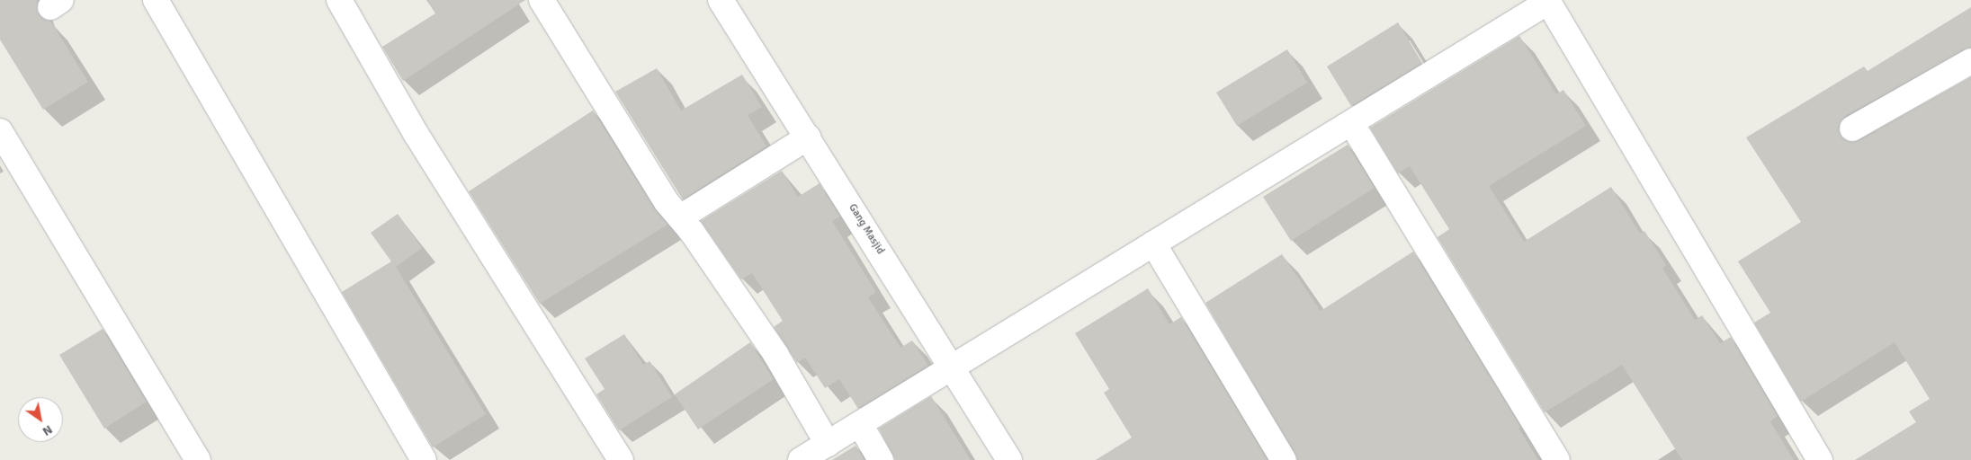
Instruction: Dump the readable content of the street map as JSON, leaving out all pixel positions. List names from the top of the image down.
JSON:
{
  "streets": {
    "street": ["Gang Masjid"]
  },
  "north": "bottom right"
}
